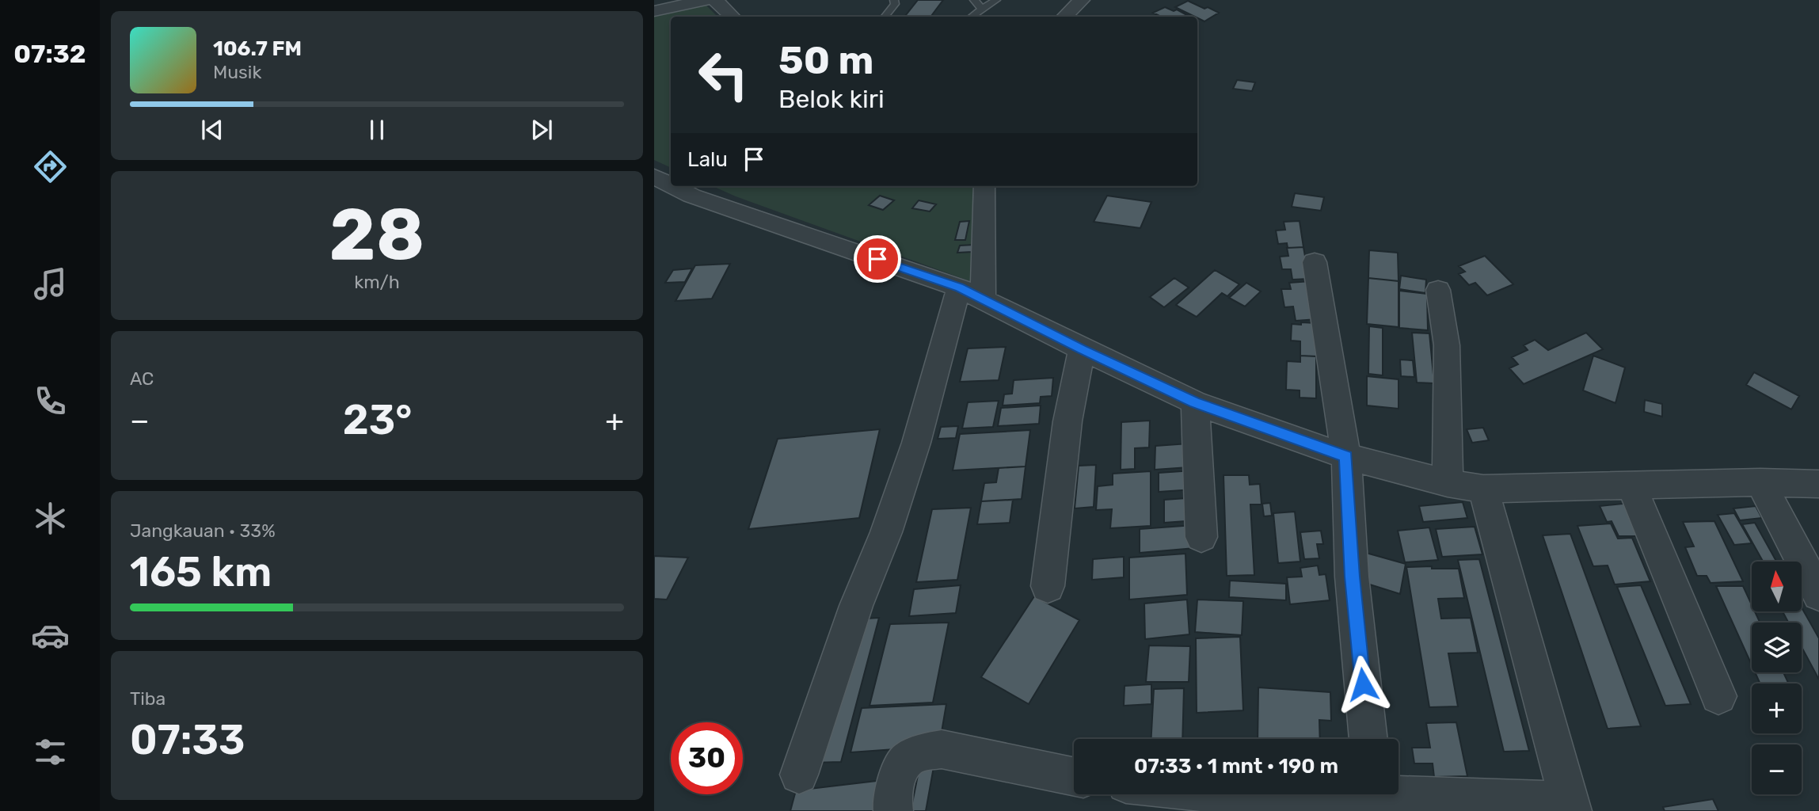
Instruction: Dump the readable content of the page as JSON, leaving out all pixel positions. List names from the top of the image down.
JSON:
{
  "north": "top",
  "page": {
    "tabs": "07:32",
    "turn": ["50 m", "Belok kiri"],
    "song": ["106.7 FM", "Musik"],
    "then": "Lalu",
    "tile": [
      ["28", "km/h"],
      "AC",
      ["Jangkauan · 33%", "165 km"],
      ["Tiba", "07:33"]
    ],
    "heat": ["−", "23°", "+"],
    "map_buttons": ["+", "−"],
    "limit": "30",
    "trip": "07:33 · 1 mnt · 190 m"
  }
}
